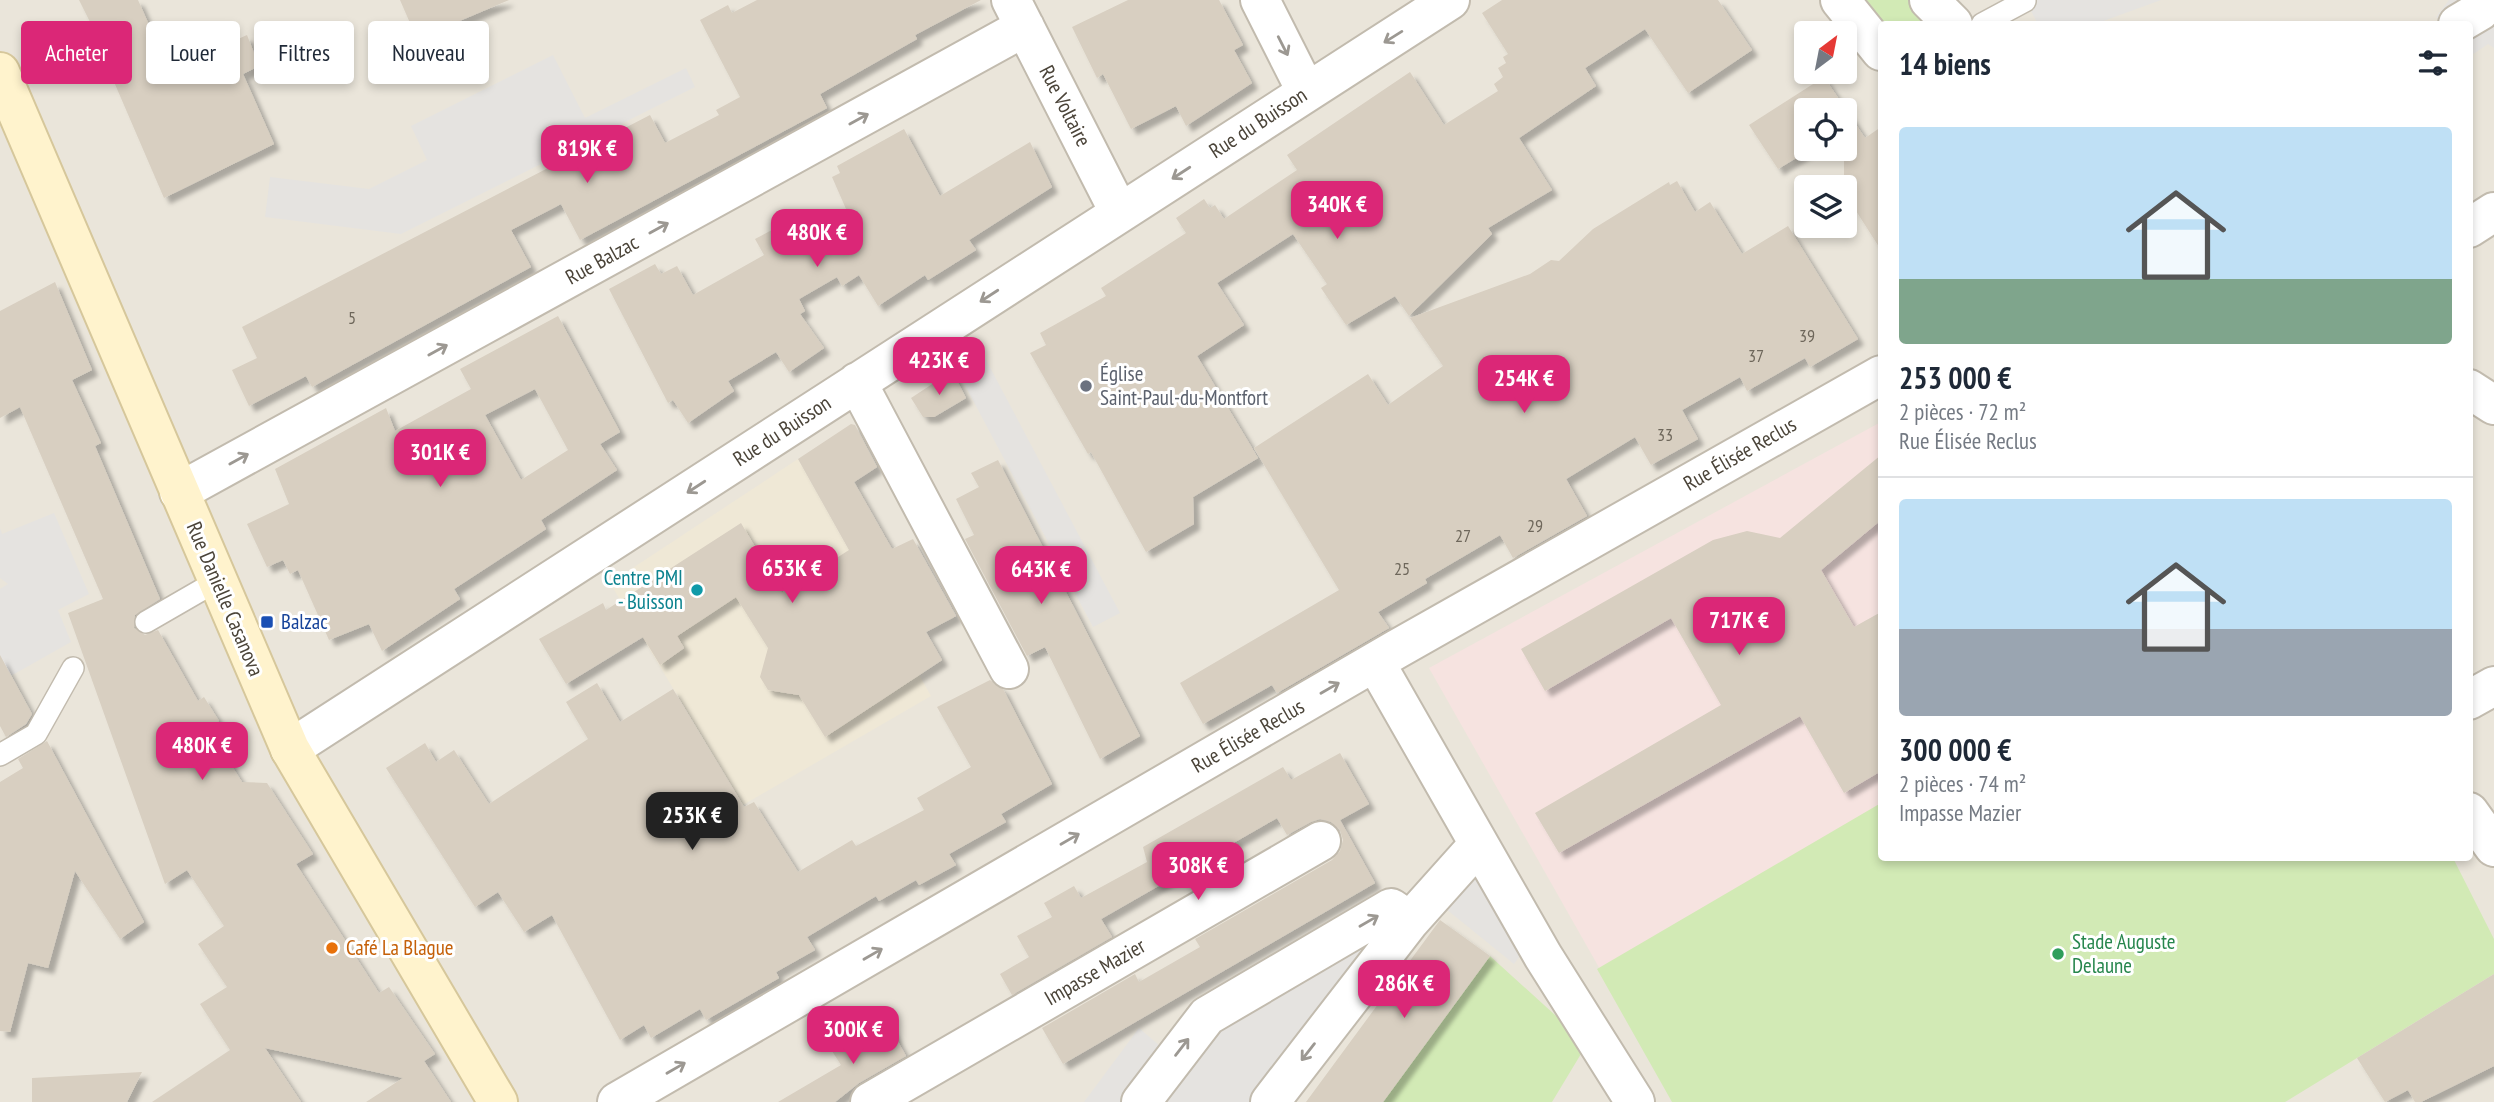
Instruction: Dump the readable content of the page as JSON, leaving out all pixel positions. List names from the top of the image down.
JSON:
{
  "streets": {
    "main road": ["Rue Danielle Casanova"],
    "street": [
      "Rue Voltaire",
      "Rue du Buisson",
      "Rue Balzac",
      "Rue Élisée Reclus",
      "Impasse Mazier"
    ]
  },
  "crossings": [
    ["Rue Voltaire", "Rue du Buisson"],
    ["Rue Voltaire", "Rue Balzac"],
    ["Rue du Buisson", "Rue Danielle Casanova"],
    ["Rue Balzac", "Rue Danielle Casanova"]
  ],
  "one_way": ["Rue du Buisson", "Rue Balzac"],
  "places": {
    "other": [
      "Église Saint-Paul-du-Montfort",
      "Centre PMI - Buisson",
      "Café La Blague",
      "Stade Auguste Delaune"
    ],
    "transit": ["Balzac"]
  },
  "house_numbers": [
    "5",
    "39",
    "37",
    "33",
    "29",
    "27",
    "25"
  ],
  "north": "top right",
  "page": {
    "chip": [
      "Acheter",
      "Louer",
      "Filtres",
      "Nouveau"
    ],
    "heading": "14 biens",
    "list": [
      {
        "name": "253 000 €",
        "note": "2 pièces · 72 m² · Rue Élisée Reclus"
      },
      {
        "name": "300 000 €",
        "note": "2 pièces · 74 m² · Impasse Mazier"
      }
    ],
    "price": [
      "819K €",
      "340K €",
      "480K €",
      "423K €",
      "254K €",
      "301K €",
      "653K €",
      "643K €",
      "717K €",
      "480K €",
      "253K €",
      "308K €",
      "286K €",
      "300K €"
    ]
  }
}
